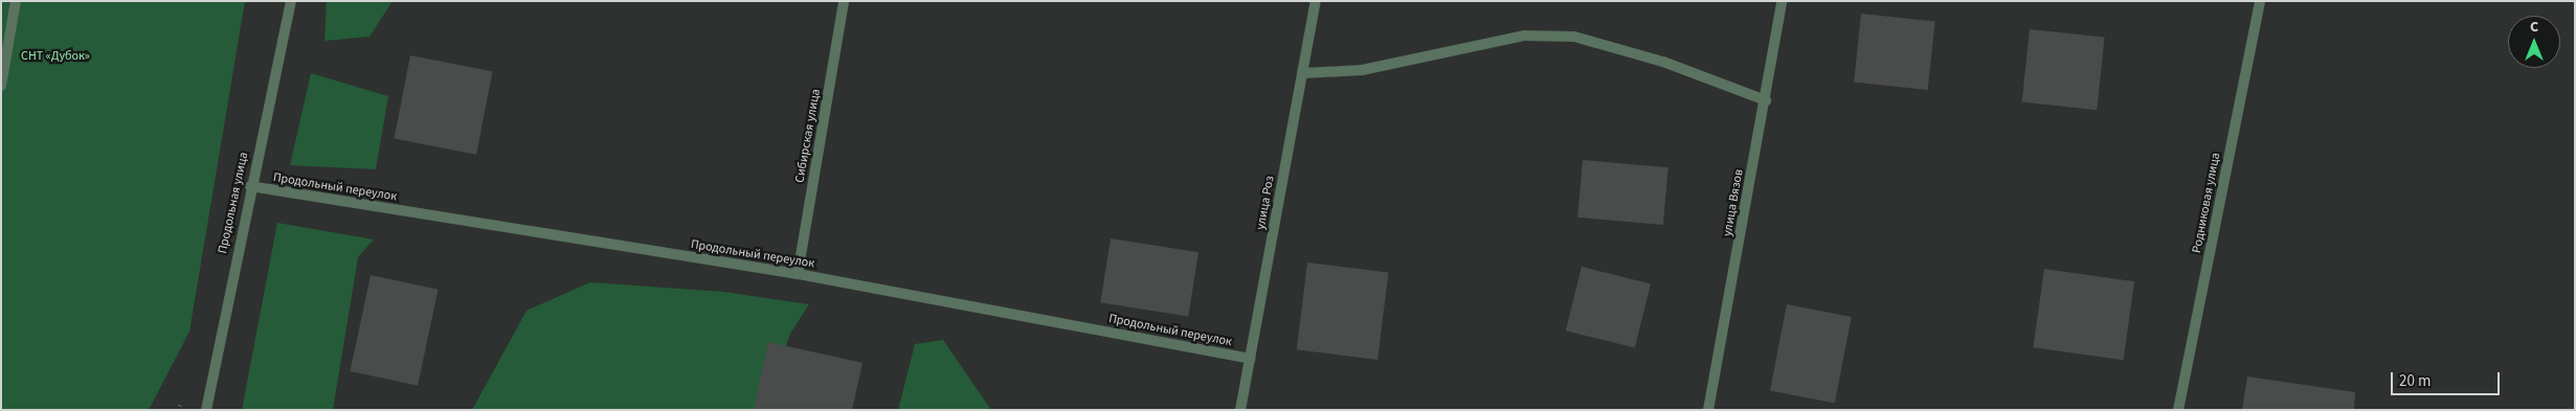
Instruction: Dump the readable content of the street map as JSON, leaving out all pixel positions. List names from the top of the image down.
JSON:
{
  "streets": {
    "street": [
      "Сибирская улица",
      "Продольный переулок",
      "Продольная улица",
      "улица Роз",
      "улица Вязов",
      "Родниковая улица"
    ]
  },
  "crossings": [
    ["Сибирская улица", "Продольный переулок"],
    ["Продольный переулок", "Продольная улица"],
    ["Продольный переулок", "улица Роз"]
  ],
  "parks": ["СНТ «Дубок»"],
  "scale_bar": "20 m",
  "north": "top"
}
